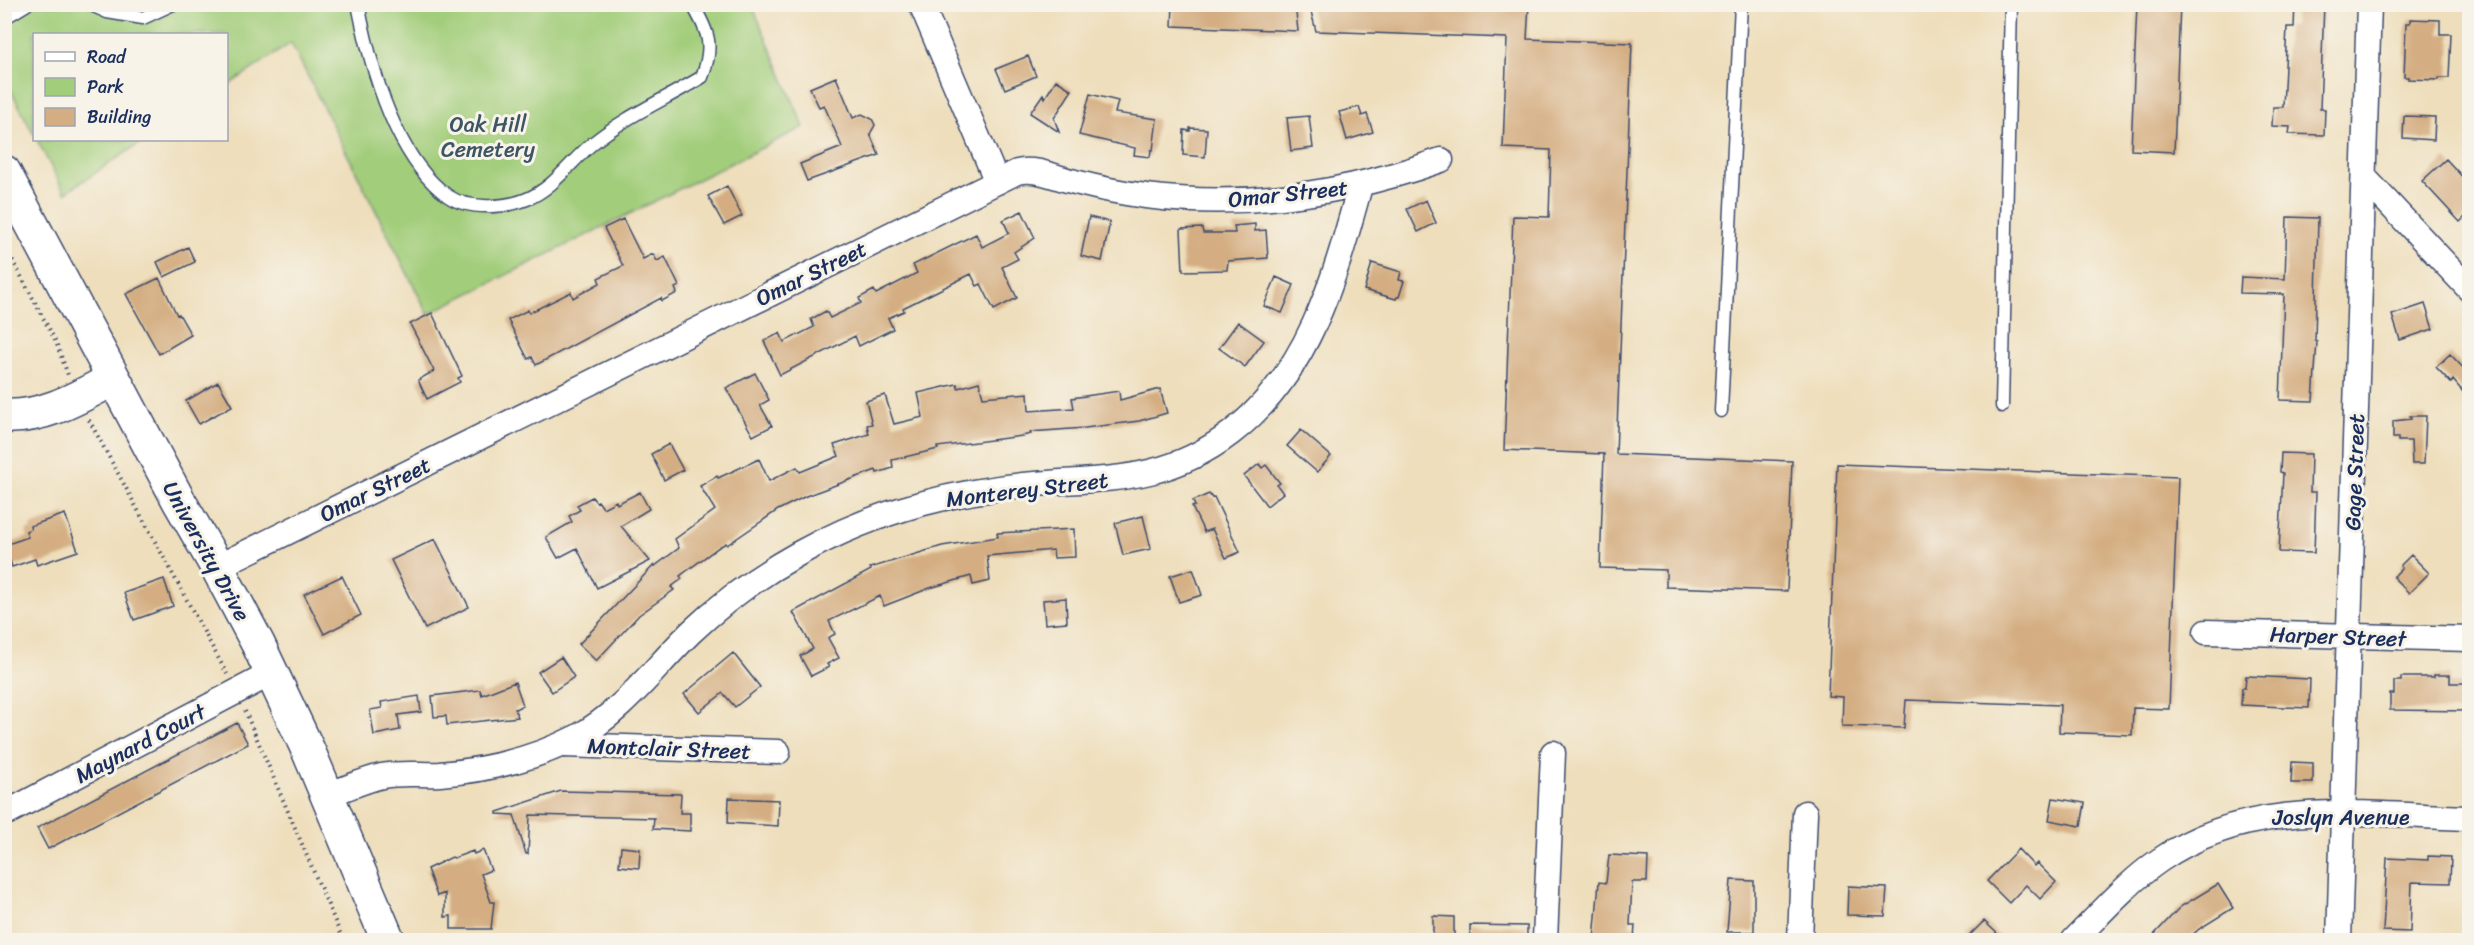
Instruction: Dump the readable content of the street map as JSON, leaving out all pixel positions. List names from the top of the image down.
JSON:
{
  "streets": {
    "main road": ["University Drive"],
    "street": [
      "Omar Street",
      "Gage Street",
      "Monterey Street",
      "Harper Street",
      "Maynard Court",
      "Montclair Street",
      "Joslyn Avenue"
    ]
  },
  "crossings": [
    ["Omar Street", "Monterey Street"],
    ["Omar Street", "University Drive"],
    ["Gage Street", "Harper Street"],
    ["Gage Street", "Joslyn Avenue"],
    ["Monterey Street", "University Drive"],
    ["Monterey Street", "Montclair Street"],
    ["University Drive", "Maynard Court"]
  ],
  "parks": ["Oak Hill Cemetery"],
  "legend": ["Road", "Park", "Building"]
}
